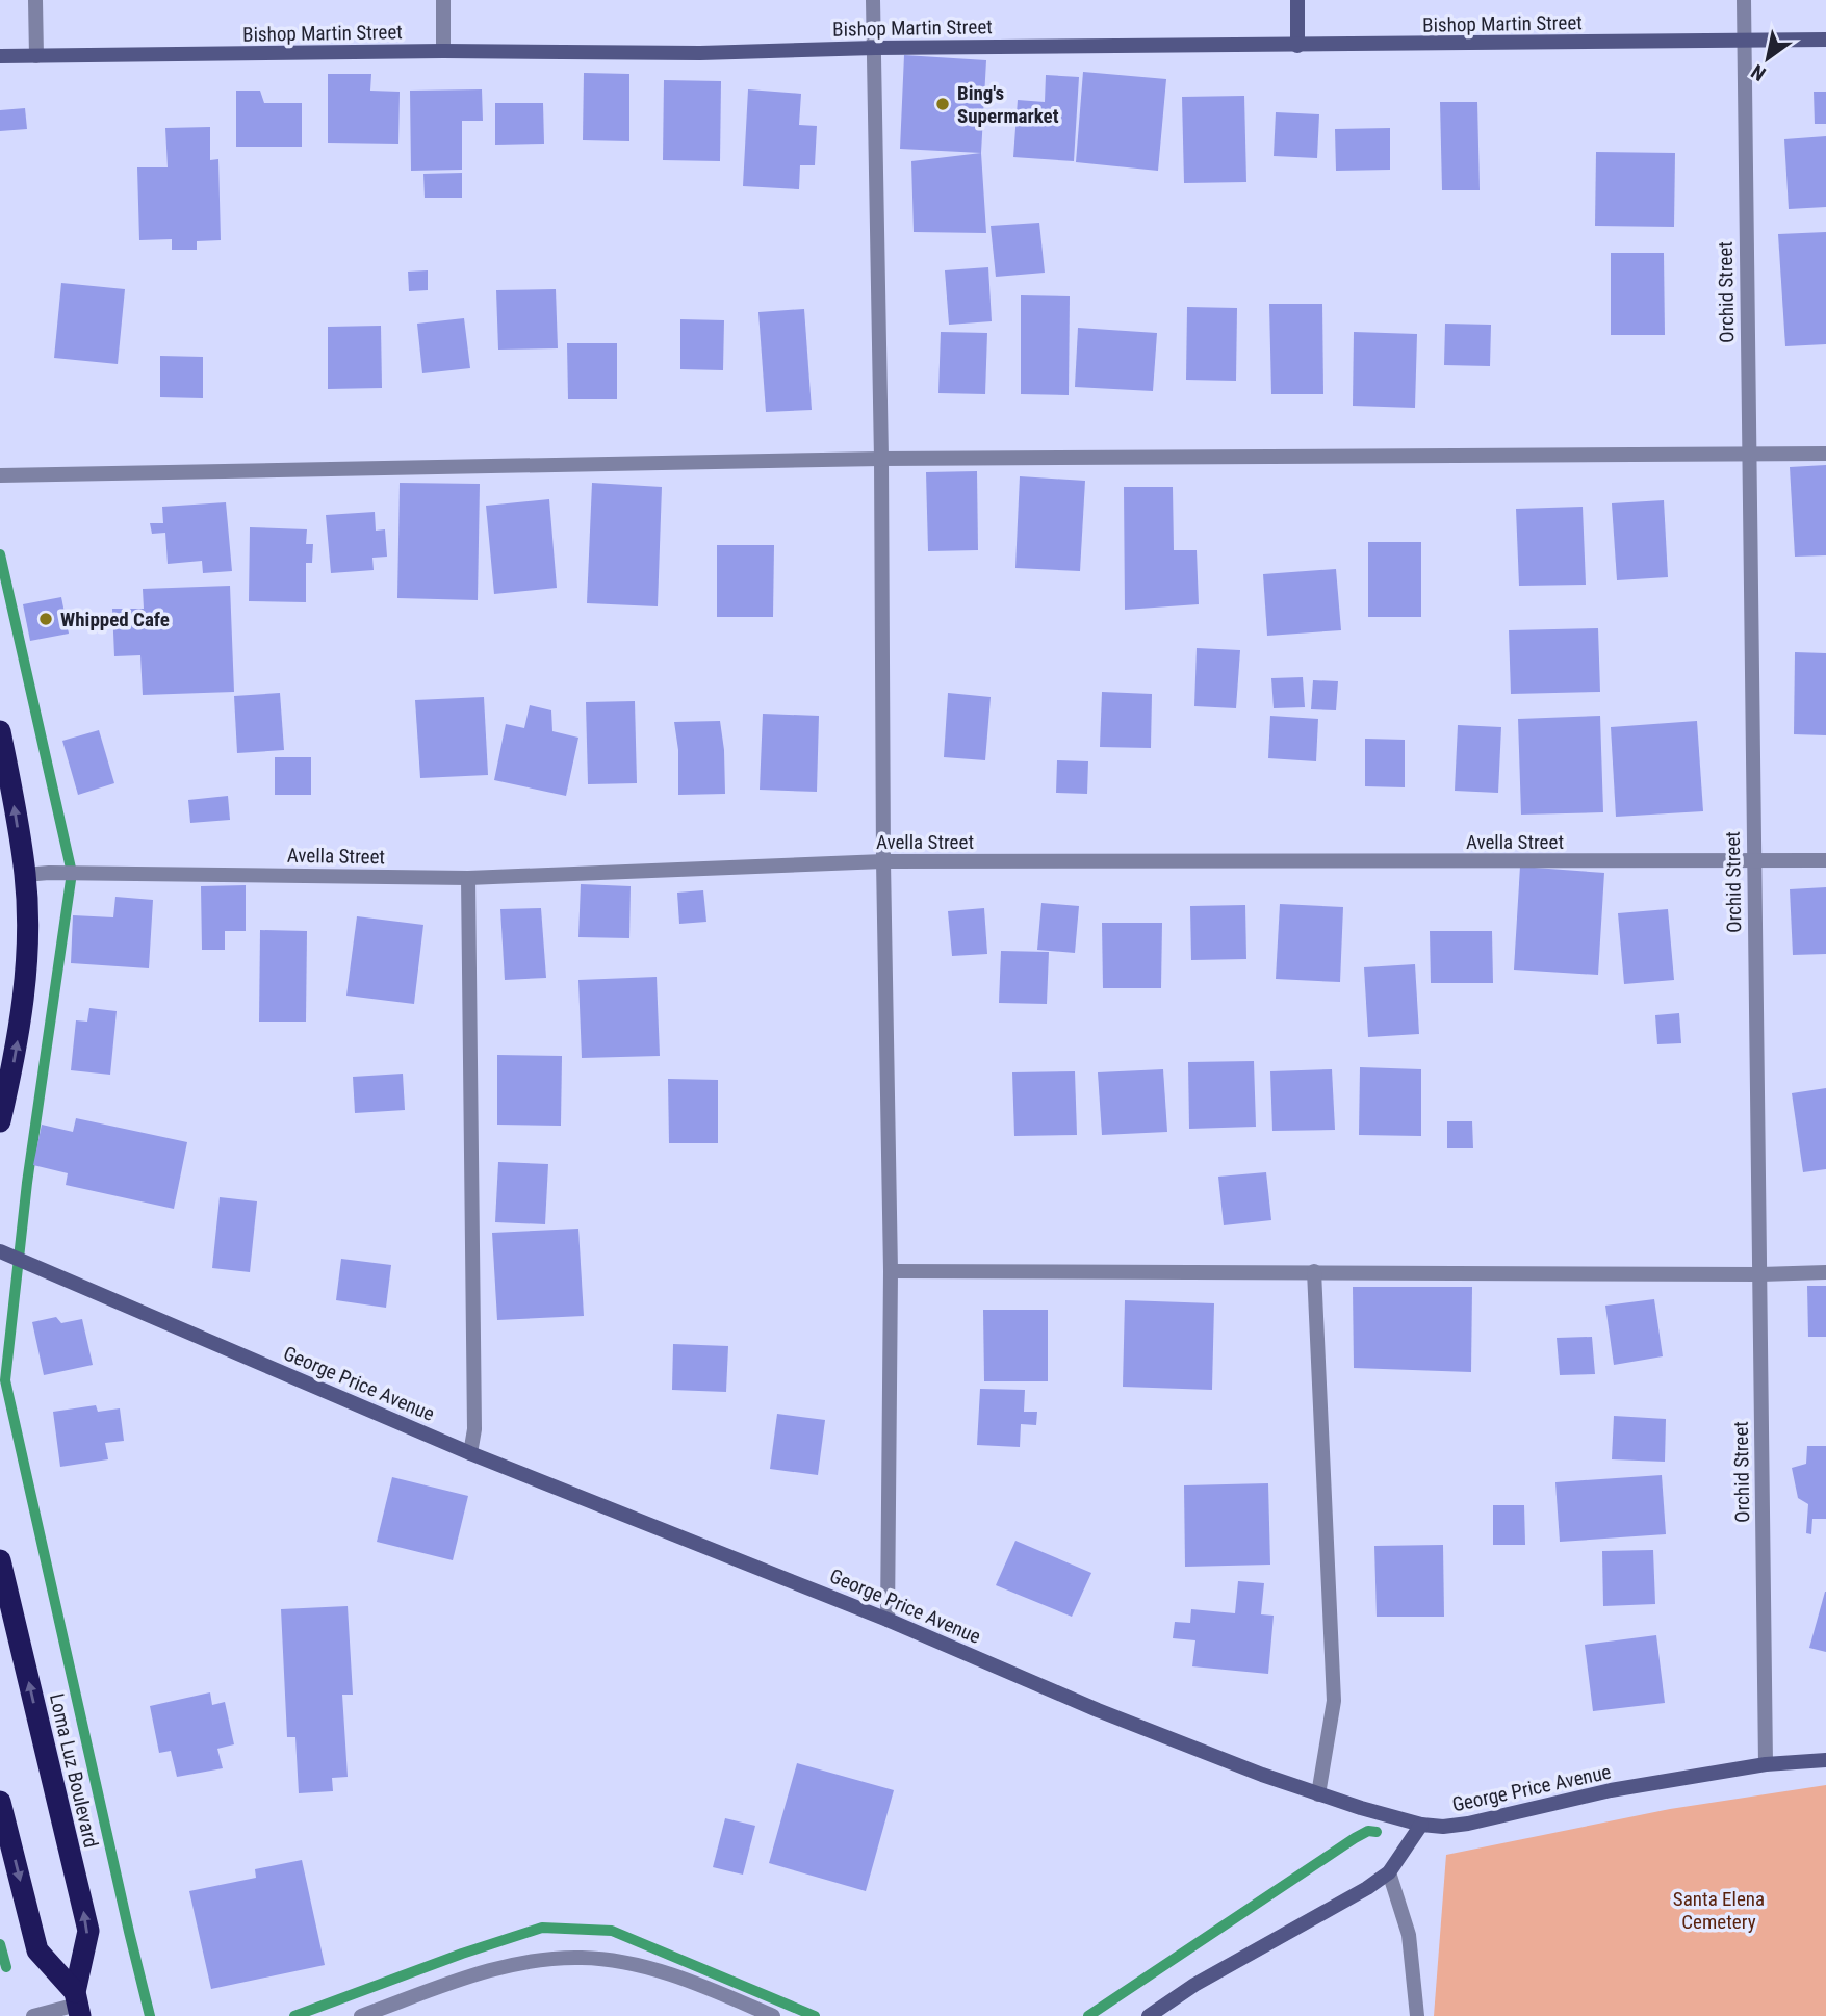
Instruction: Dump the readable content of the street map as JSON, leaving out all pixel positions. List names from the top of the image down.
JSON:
{
  "streets": {
    "highway": ["Loma Luz Boulevard"],
    "street": [
      "Bishop Martin Street",
      "Orchid Street",
      "Avella Street",
      "George Price Avenue"
    ]
  },
  "crossings": [
    ["Bishop Martin Street", "Orchid Street"],
    ["Orchid Street", "Avella Street"],
    ["Orchid Street", "George Price Avenue"]
  ],
  "parks": ["Santa Elena Cemetery"],
  "places": ["Bing's Supermarket", "Whipped Cafe"],
  "north": "bottom left"
}
